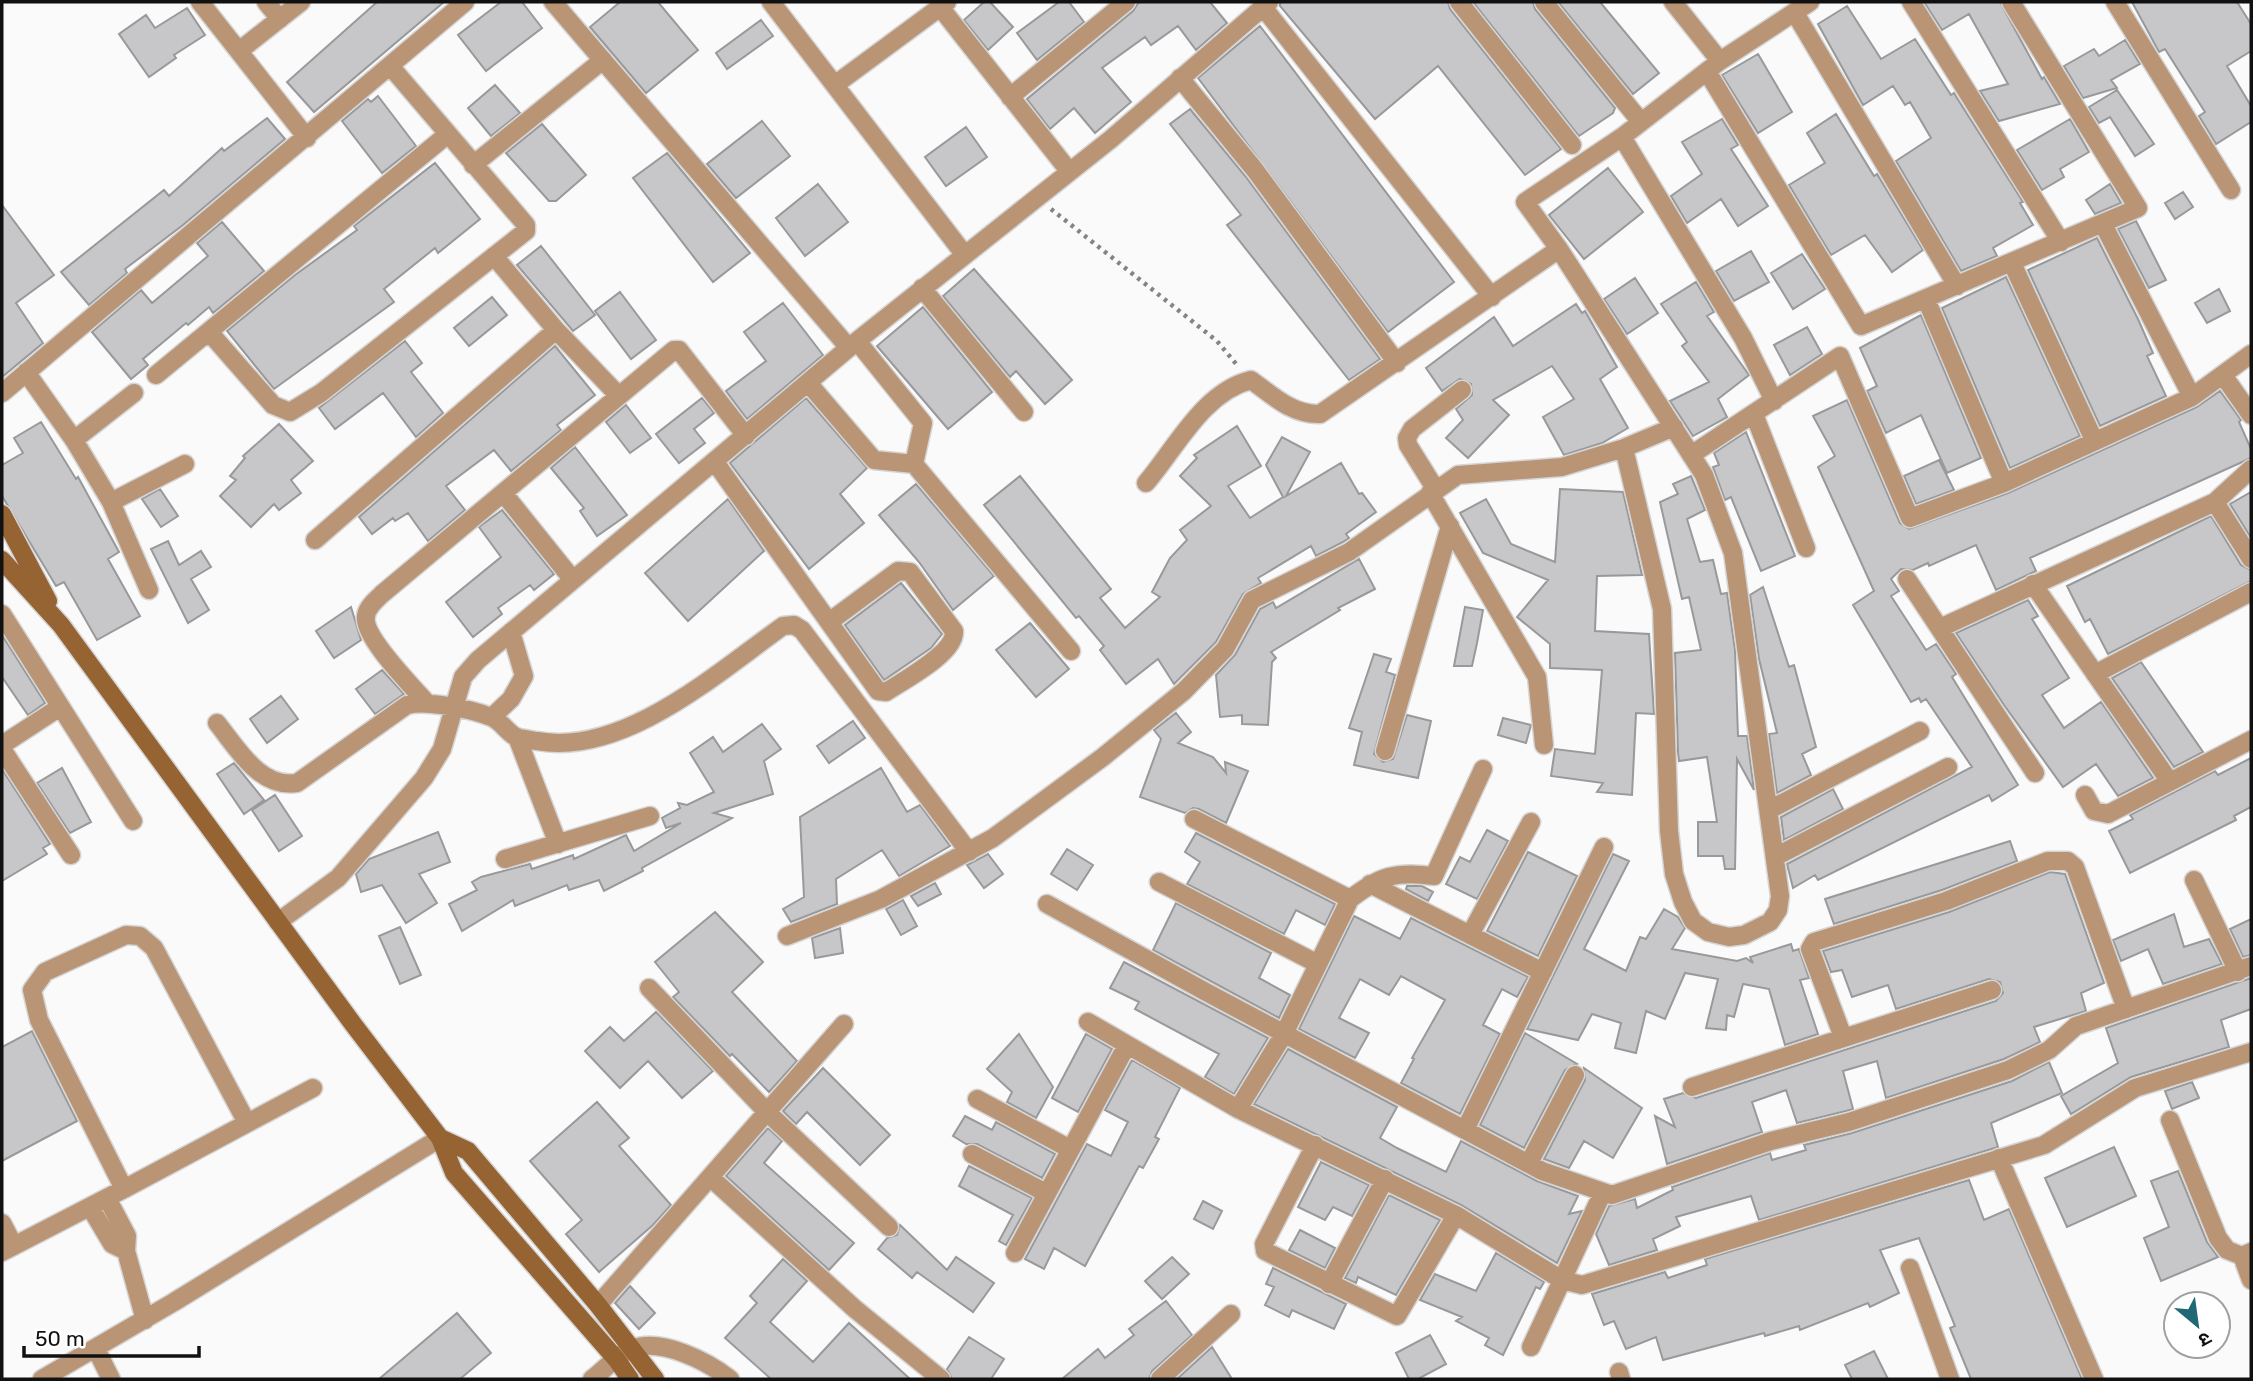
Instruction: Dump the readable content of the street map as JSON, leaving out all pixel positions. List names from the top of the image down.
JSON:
{
  "scale_bar": "50 m",
  "north": "bottom right"
}
